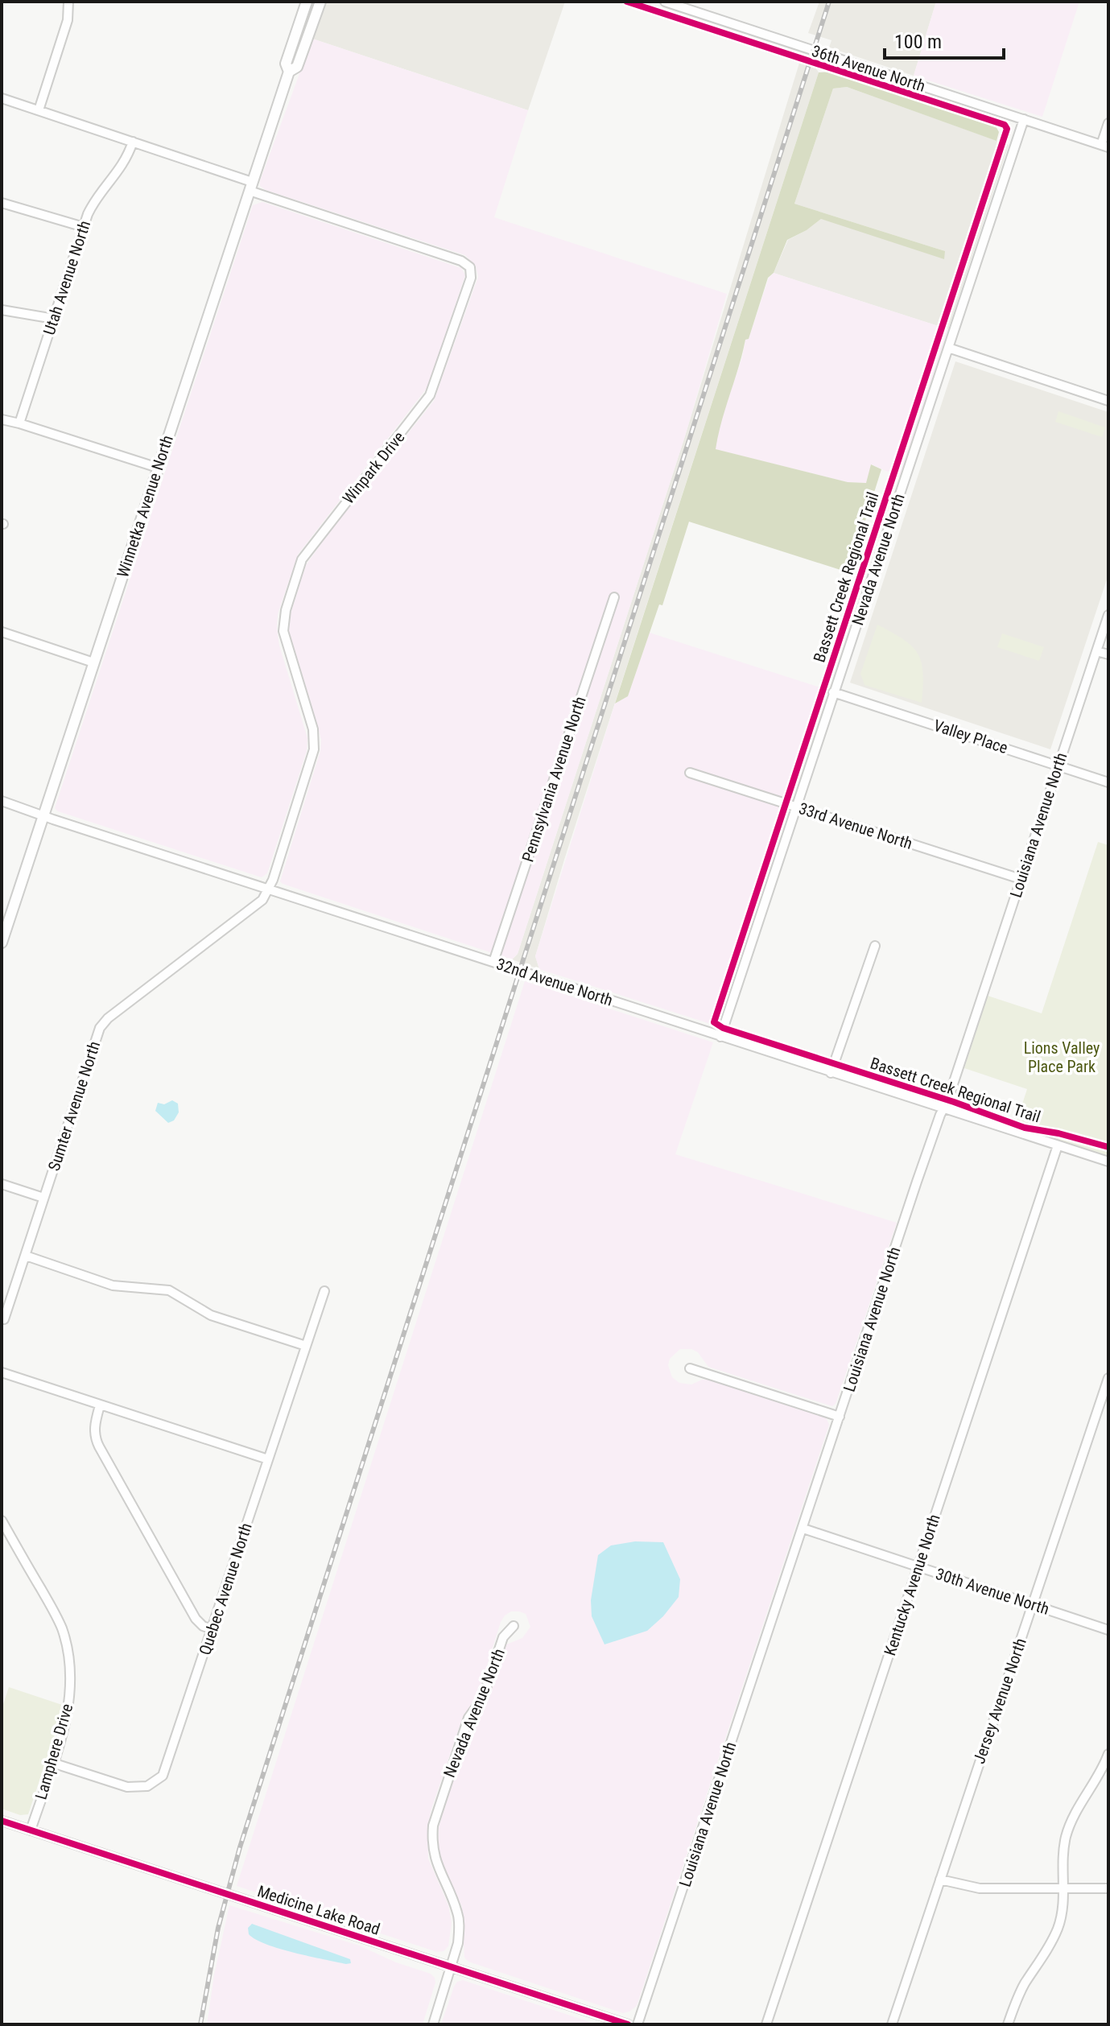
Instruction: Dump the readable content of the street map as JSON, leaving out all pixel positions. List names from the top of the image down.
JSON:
{
  "streets": {
    "main road": ["Winnetka Avenue North"],
    "street": [
      "36th Avenue North",
      "Utah Avenue North",
      "Winpark Drive",
      "Nevada Avenue North",
      "Valley Place",
      "Pennsylvania Avenue North",
      "Louisiana Avenue North",
      "33rd Avenue North",
      "32nd Avenue North",
      "Sumter Avenue North",
      "Kentucky Avenue North",
      "Quebec Avenue North",
      "30th Avenue North",
      "Jersey Avenue North",
      "Lamphere Drive",
      "Medicine Lake Road"
    ],
    "cycle path": ["Bassett Creek Regional Trail"]
  },
  "crossings": [
    ["36th Avenue North", "Nevada Avenue North"],
    ["Winpark Drive", "Winnetka Avenue North"],
    ["Winpark Drive", "32nd Avenue North"],
    ["Winpark Drive", "Sumter Avenue North"],
    ["Winnetka Avenue North", "32nd Avenue North"],
    ["Nevada Avenue North", "Valley Place"],
    ["Nevada Avenue North", "33rd Avenue North"],
    ["Nevada Avenue North", "32nd Avenue North"],
    ["Nevada Avenue North", "Medicine Lake Road"],
    ["Valley Place", "Louisiana Avenue North"],
    ["Pennsylvania Avenue North", "32nd Avenue North"],
    ["Louisiana Avenue North", "33rd Avenue North"],
    ["Louisiana Avenue North", "32nd Avenue North"],
    ["Louisiana Avenue North", "30th Avenue North"],
    ["32nd Avenue North", "Sumter Avenue North"],
    ["32nd Avenue North", "Kentucky Avenue North"],
    ["Kentucky Avenue North", "30th Avenue North"],
    ["Quebec Avenue North", "Lamphere Drive"],
    ["30th Avenue North", "Jersey Avenue North"],
    ["Lamphere Drive", "Medicine Lake Road"]
  ],
  "parks": ["Lions Valley Place Park"],
  "scale_bar": "100 m"
}
